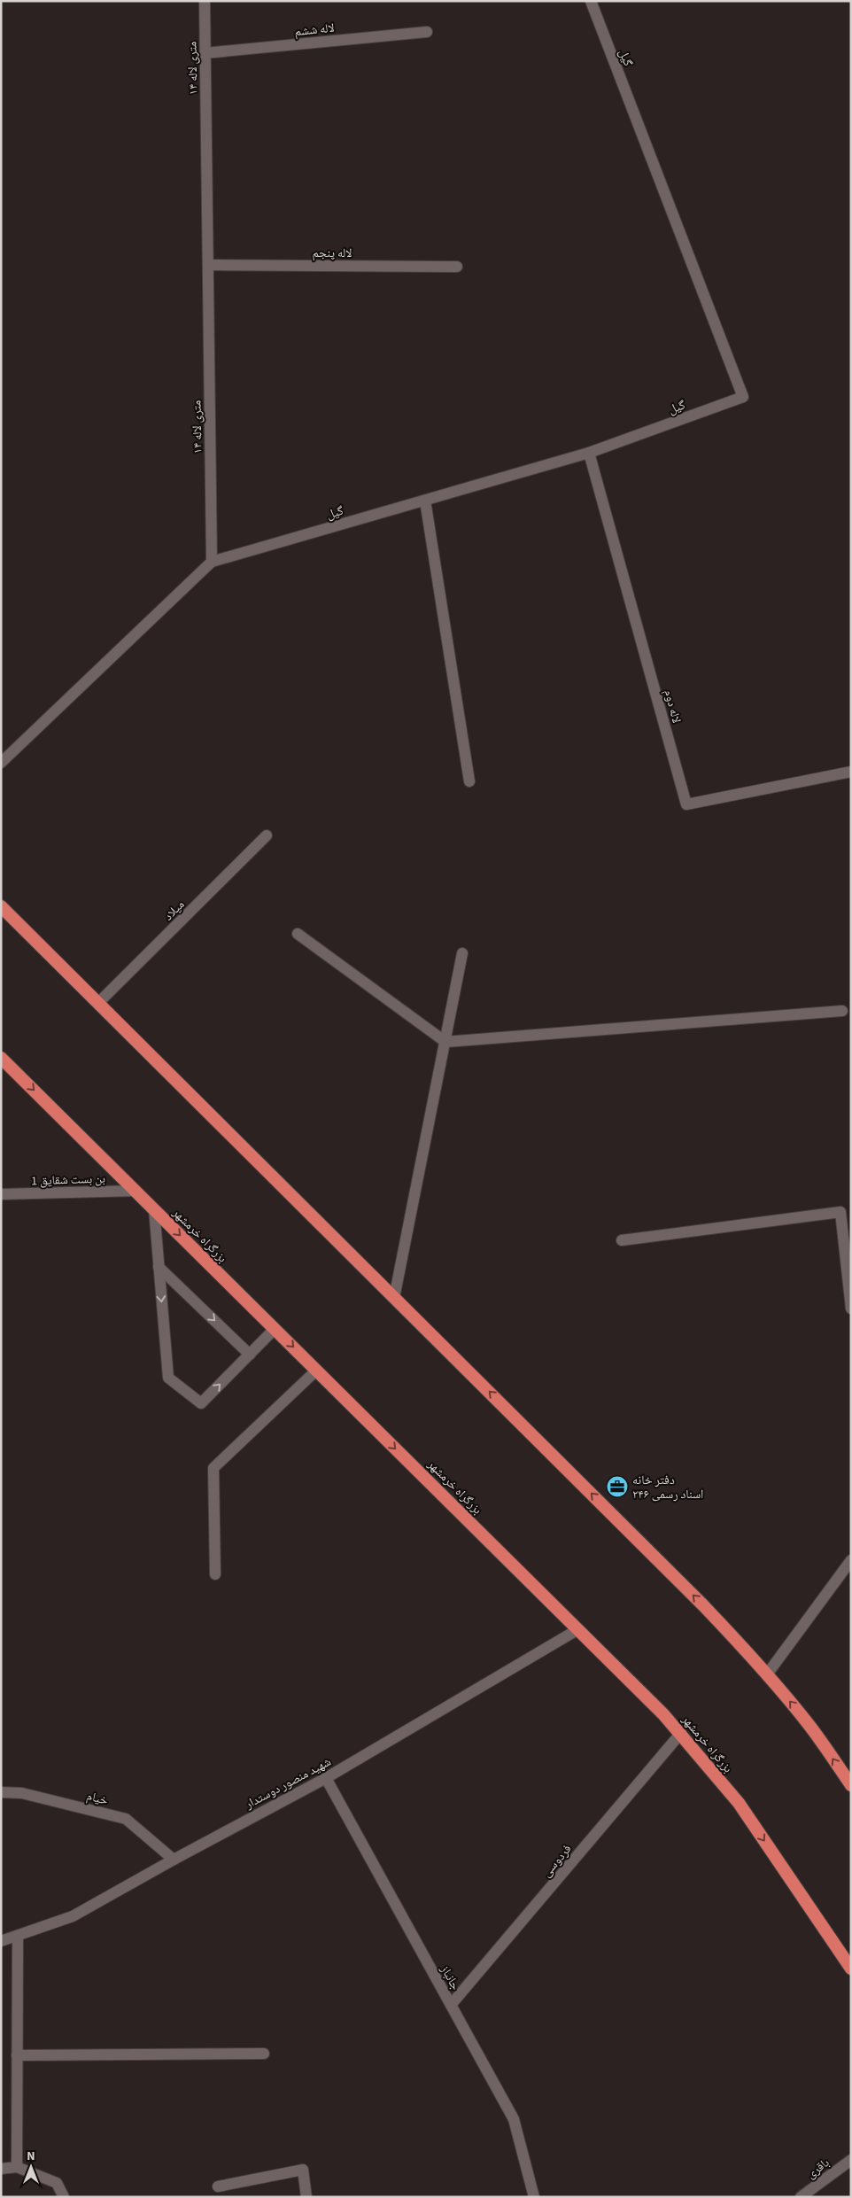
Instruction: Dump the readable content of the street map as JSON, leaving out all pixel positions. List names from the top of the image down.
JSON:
{
  "streets": {
    "highway": ["بزرگراه خرمشهر"],
    "street": [
      "لاله ششم",
      "گیل",
      "۱۴ متری لاله",
      "لاله پنجم",
      "لاله دوم",
      "میلاد",
      "بن بست شقایق 1",
      "شهید منصور دوستدار",
      "خیام",
      "فردوسی",
      "جانباز",
      "باقری"
    ]
  },
  "crossings": [
    ["لاله ششم", "۱۴ متری لاله"],
    ["گیل", "۱۴ متری لاله"],
    ["گیل", "لاله دوم"],
    ["۱۴ متری لاله", "لاله پنجم"],
    ["بن بست شقایق 1", "بزرگراه خرمشهر"],
    ["بزرگراه خرمشهر", "شهید منصور دوستدار"],
    ["بزرگراه خرمشهر", "فردوسی"],
    ["شهید منصور دوستدار", "خیام"],
    ["شهید منصور دوستدار", "جانباز"],
    ["فردوسی", "جانباز"]
  ],
  "places": {
    "office": ["دفتر خانه اسناد رسمی ۲۴۶"]
  },
  "north": "top"
}
